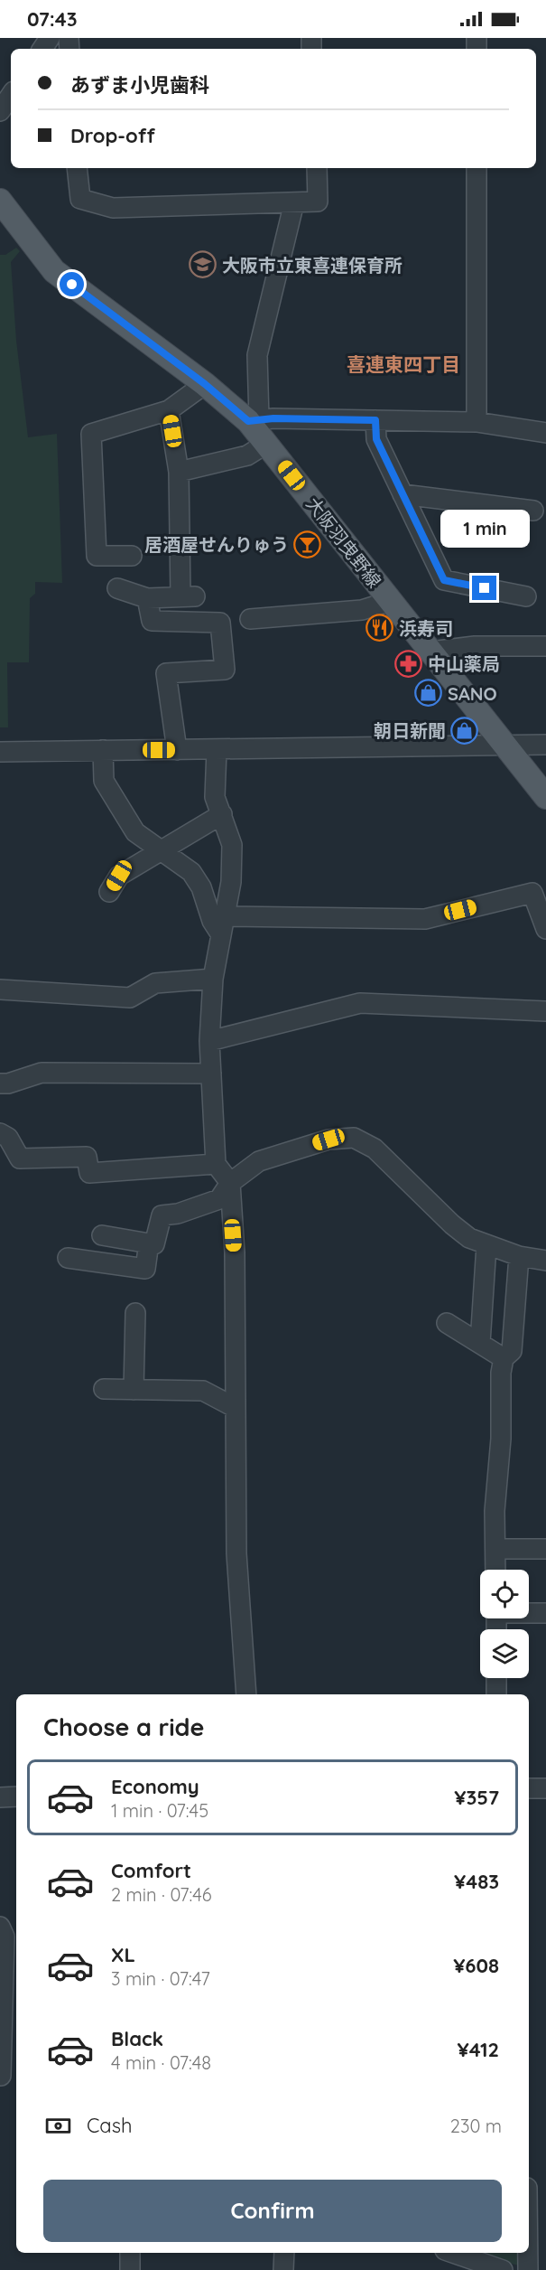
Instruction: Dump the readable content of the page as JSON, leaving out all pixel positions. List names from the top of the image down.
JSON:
{
  "streets": {
    "main road": ["大阪羽曳野線"]
  },
  "districts": ["喜連東四丁目"],
  "places": {
    "school or university": ["大阪市立東喜連保育所"],
    "bar": ["居酒屋せんりゅう"],
    "restaurant": ["浜寿司"],
    "pharmacy": ["中山薬局"],
    "shop": ["SANO", "朝日新聞"]
  },
  "page": {
    "status": "07:43",
    "banner": ["あずま小児歯科", "Drop-off"],
    "bubble": "1 min",
    "heading": "Choose a ride",
    "list": [
      {
        "name": "Economy",
        "note": "1 min · 07:45",
        "value": "¥357"
      },
      {
        "name": "Comfort",
        "note": "2 min · 07:46",
        "value": "¥483"
      },
      {
        "name": "XL",
        "note": "3 min · 07:47",
        "value": "¥608"
      },
      {
        "name": "Black",
        "note": "4 min · 07:48",
        "value": "¥412"
      }
    ],
    "pay": ["Cash", "230 m"],
    "buttons": "Confirm"
  }
}
